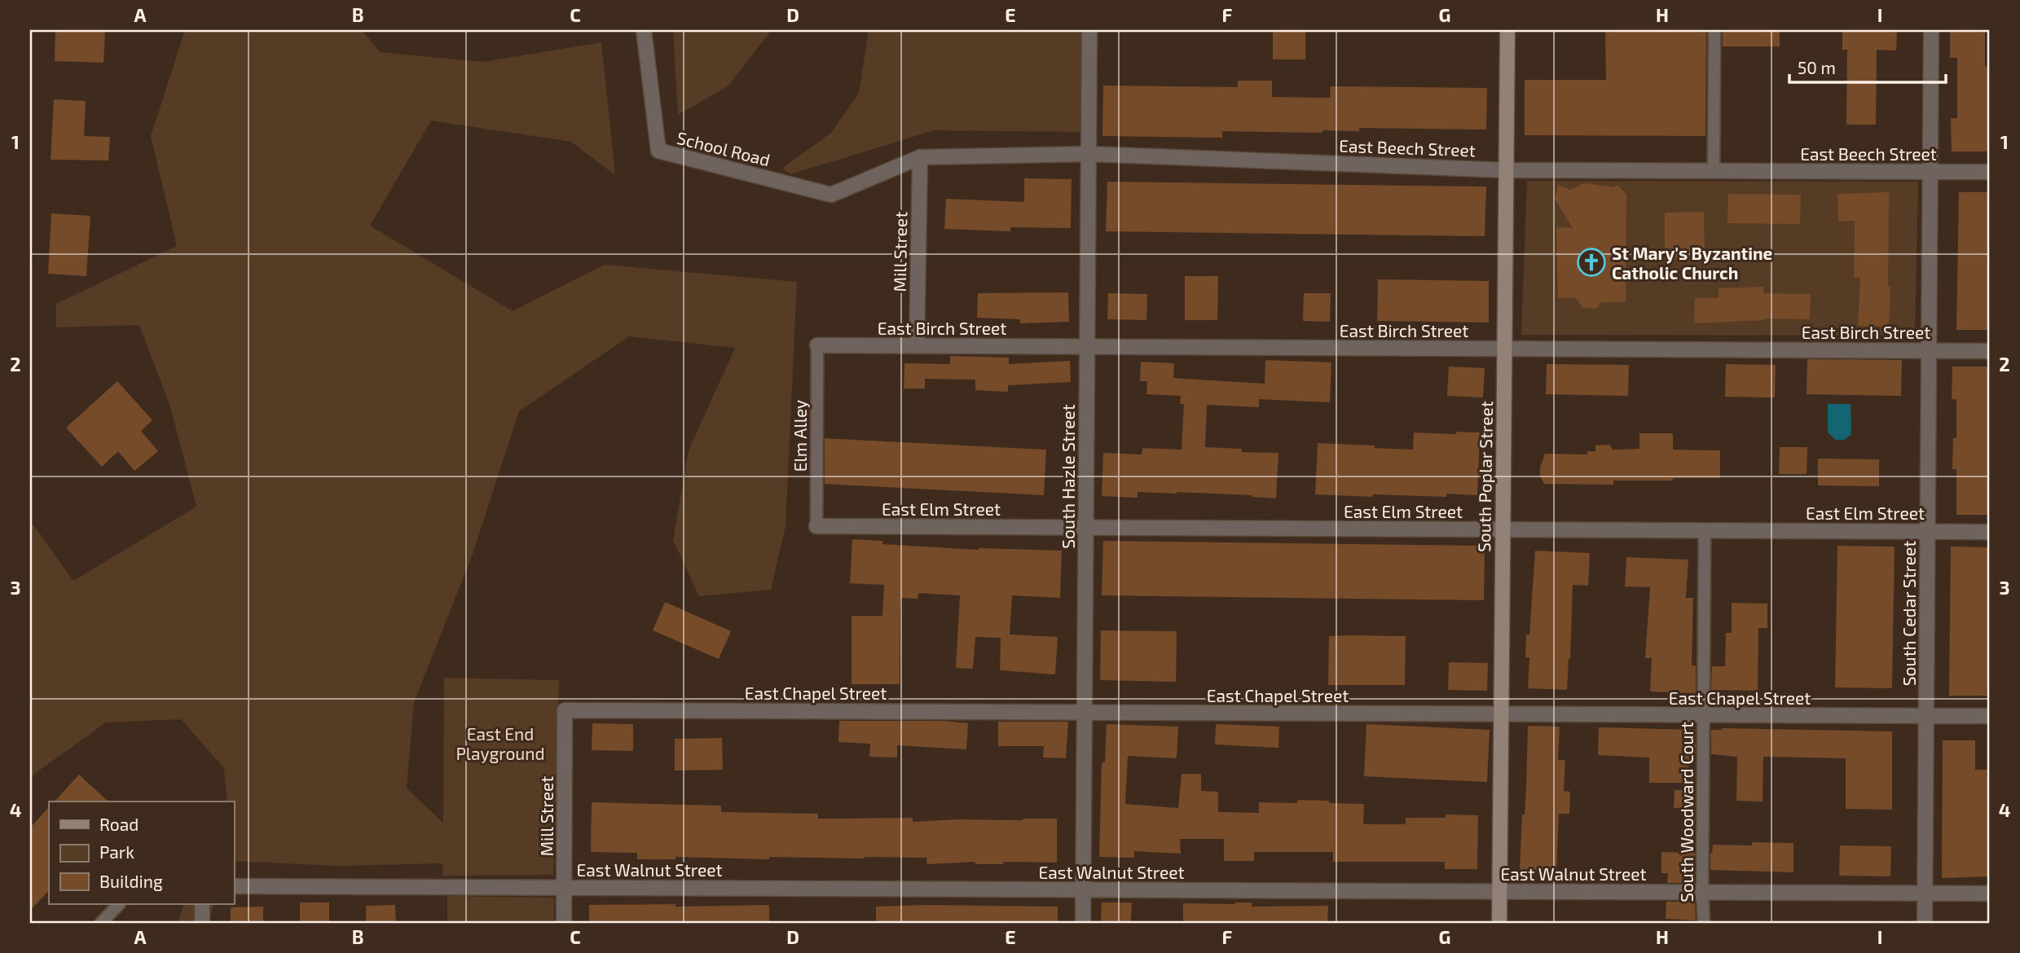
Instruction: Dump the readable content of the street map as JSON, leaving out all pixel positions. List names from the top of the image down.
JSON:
{
  "streets": {
    "main road": ["South Poplar Street"],
    "street": [
      "East Beech Street",
      "School Road",
      "Mill Street",
      "East Birch Street",
      "South Hazle Street",
      "East Elm Street",
      "South Cedar Street",
      "East Chapel Street",
      "East Walnut Street"
    ],
    "lane": ["Elm Alley", "South Woodward Court"]
  },
  "crossings": [
    ["East Beech Street", "School Road"],
    ["East Beech Street", "Mill Street"],
    ["East Beech Street", "South Hazle Street"],
    ["East Beech Street", "South Poplar Street"],
    ["East Beech Street", "South Cedar Street"],
    ["Mill Street", "East Birch Street"],
    ["Mill Street", "East Chapel Street"],
    ["Mill Street", "East Walnut Street"],
    ["East Birch Street", "Elm Alley"],
    ["East Birch Street", "South Hazle Street"],
    ["East Birch Street", "South Poplar Street"],
    ["East Birch Street", "South Cedar Street"],
    ["Elm Alley", "East Elm Street"],
    ["South Hazle Street", "East Elm Street"],
    ["South Hazle Street", "East Chapel Street"],
    ["South Hazle Street", "East Walnut Street"],
    ["South Poplar Street", "East Elm Street"],
    ["South Poplar Street", "East Chapel Street"],
    ["South Poplar Street", "East Walnut Street"],
    ["East Elm Street", "South Cedar Street"],
    ["East Elm Street", "South Woodward Court"],
    ["South Cedar Street", "East Chapel Street"],
    ["South Cedar Street", "East Walnut Street"],
    ["East Chapel Street", "South Woodward Court"],
    ["South Woodward Court", "East Walnut Street"]
  ],
  "parks": ["East End Playground"],
  "places": {
    "church": ["St Mary's Byzantine Catholic Church"]
  },
  "legend": ["Road", "Park", "Building"],
  "scale_bar": "50 m",
  "grid": {
    "columns": [
      "A",
      "B",
      "C",
      "D",
      "E",
      "F",
      "G",
      "H",
      "I"
    ],
    "rows": [
      "1",
      "2",
      "3",
      "4"
    ]
  }
}
